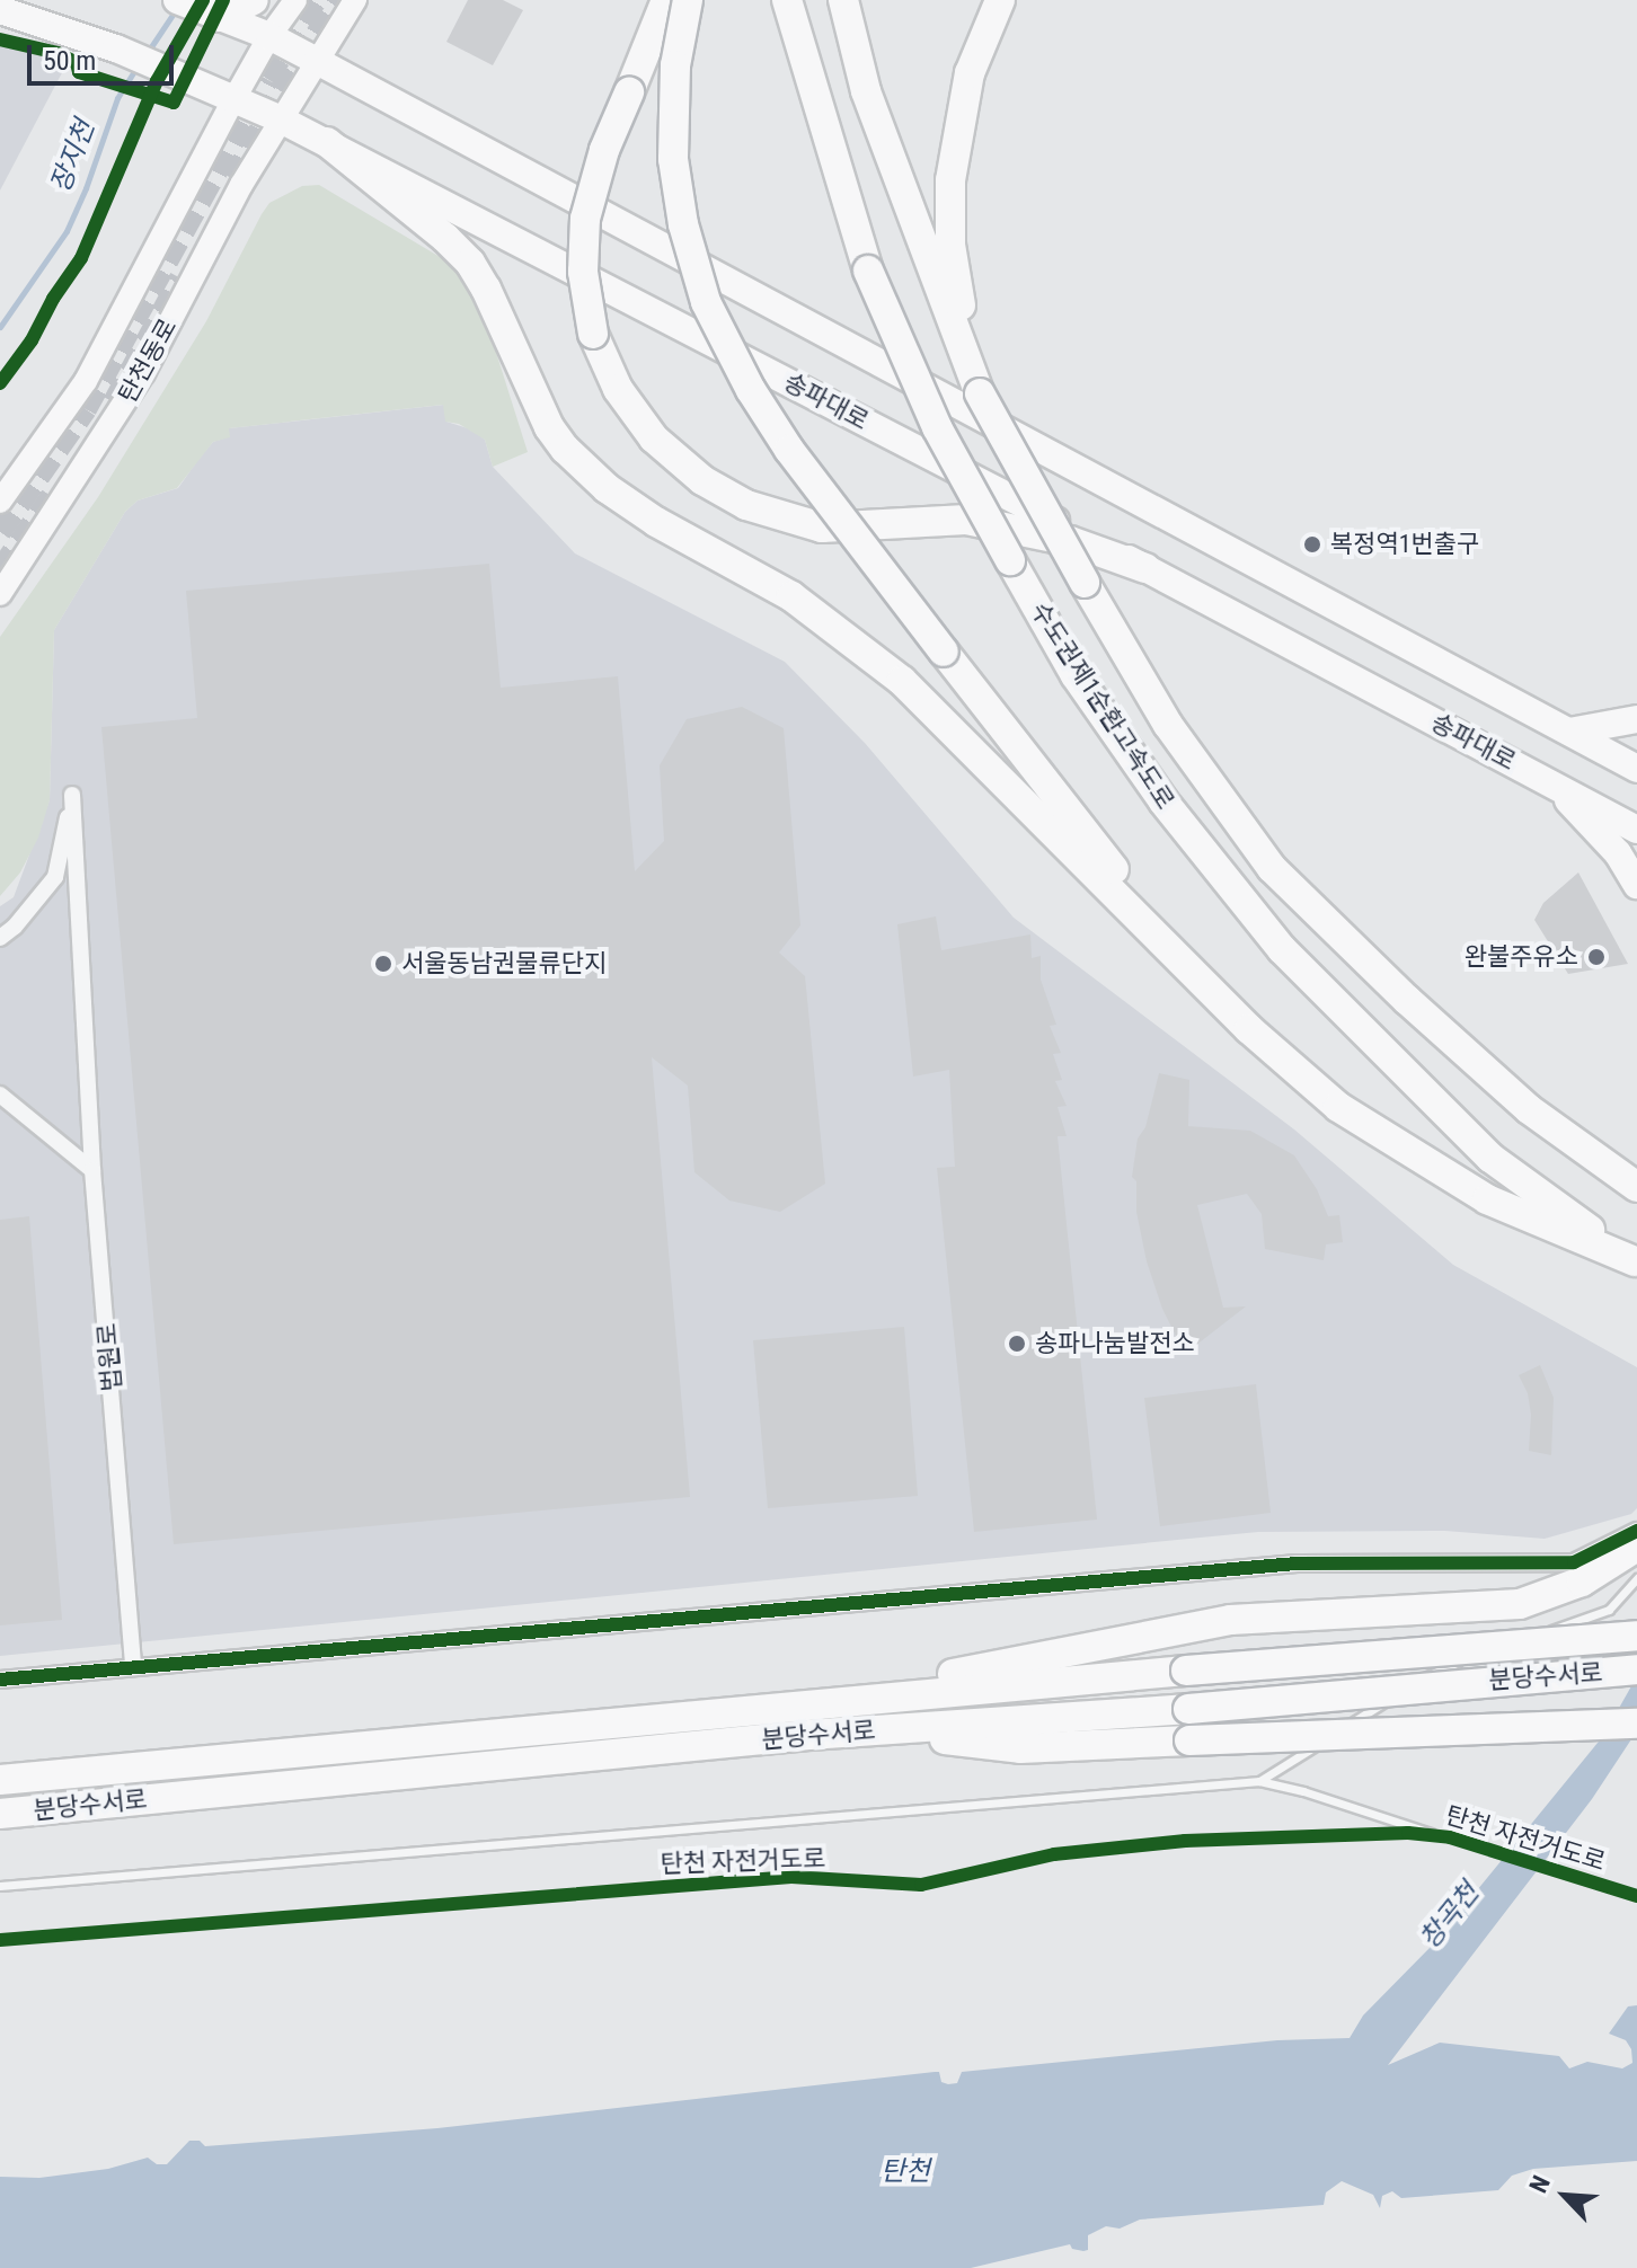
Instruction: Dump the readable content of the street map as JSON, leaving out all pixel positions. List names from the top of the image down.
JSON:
{
  "streets": {
    "highway": ["수도권제1순환고속도로", "분당수서로"],
    "main road": ["탄천동로", "송파대로"],
    "street": ["법원로"],
    "cycle path": ["탄천 자전거도로"]
  },
  "crossings": [
    ["탄천동로", "송파대로"]
  ],
  "water": ["장지천", "창곡천", "탄천"],
  "places": [
    "복정역1번출구",
    "완불주유소",
    "서울동남권물류단지",
    "송파나눔발전소"
  ],
  "scale_bar": "50 m",
  "north": "top left"
}
